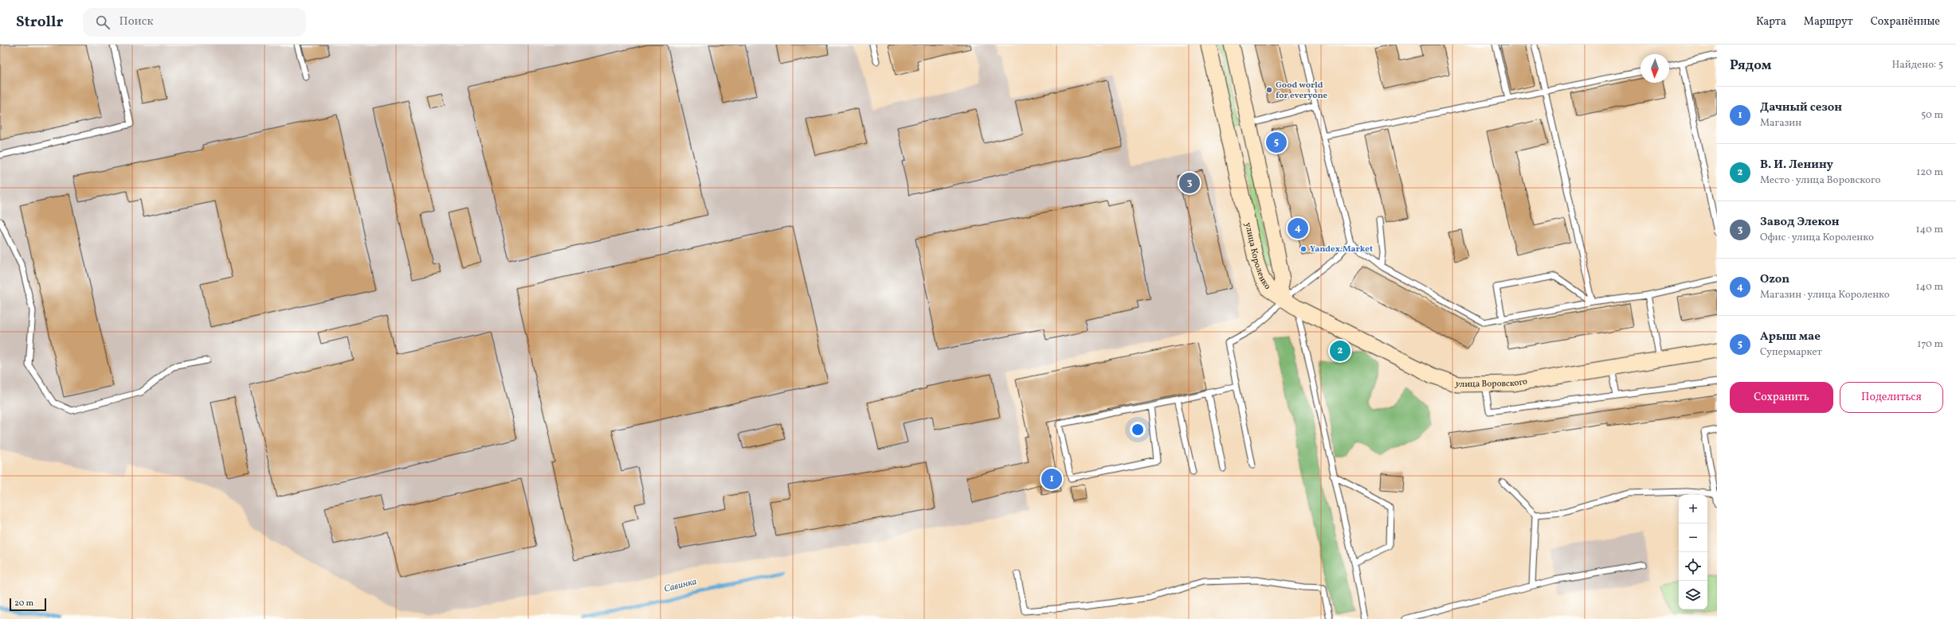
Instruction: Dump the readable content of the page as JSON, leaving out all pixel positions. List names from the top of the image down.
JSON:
{
  "streets": {
    "street": ["улица Короленко", "улица Воровского"]
  },
  "crossings": [
    ["улица Короленко", "улица Воровского"]
  ],
  "water": ["Савинка"],
  "places": ["Good world for everyone", "Yandex.Market"],
  "scale_bar": "20 m",
  "north": "bottom",
  "page": {
    "header": "Strollr",
    "search": "Поиск",
    "nav": ["Карта", "Маршрут", "Сохранённые"],
    "heading": ["Рядом", "Найдено: 5"],
    "list": [
      {
        "mark": "1",
        "name": "Дачный сезон",
        "note": "Магазин",
        "value": "50 m"
      },
      {
        "mark": "2",
        "name": "В. И. Ленину",
        "note": "Место · улица Воровского",
        "value": "120 m"
      },
      {
        "mark": "3",
        "name": "Завод Элекон",
        "note": "Офис · улица Короленко",
        "value": "140 m"
      },
      {
        "mark": "4",
        "name": "Ozon",
        "note": "Магазин · улица Короленко",
        "value": "140 m"
      },
      {
        "mark": "5",
        "name": "Арыш мае",
        "note": "Супермаркет",
        "value": "170 m"
      }
    ],
    "pins": [
      "5",
      "3",
      "4",
      "2",
      "1"
    ],
    "buttons": ["Сохранить", "Поделиться"],
    "map_buttons": ["+", "−"],
    "scale": "20 m"
  }
}
